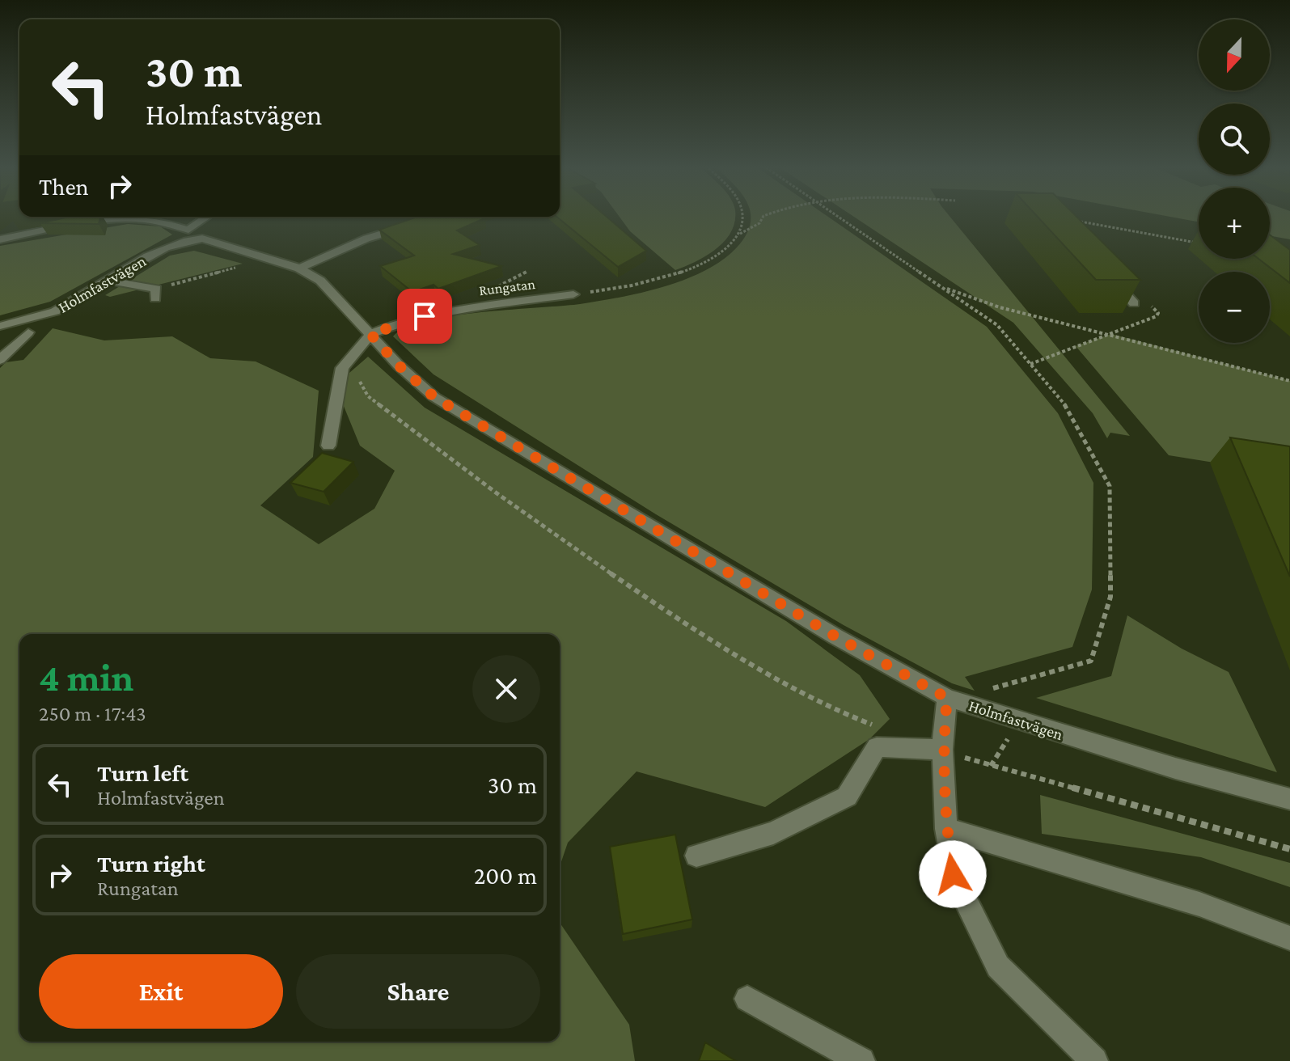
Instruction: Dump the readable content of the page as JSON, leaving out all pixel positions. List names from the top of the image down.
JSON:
{
  "streets": {
    "street": ["Holmfastvägen", "Rungatan"]
  },
  "crossings": [
    ["Holmfastvägen", "Rungatan"]
  ],
  "north": "bottom",
  "page": {
    "map_buttons": ["+", "−"],
    "turn": ["30 m", "Holmfastvägen"],
    "then": "Then",
    "heading": ["4 min", "250 m · 17:43"],
    "list": [
      {
        "name": "Turn left",
        "note": "Holmfastvägen",
        "value": "30 m"
      },
      {
        "name": "Turn right",
        "note": "Rungatan",
        "value": "200 m"
      }
    ],
    "buttons": ["Exit", "Share"]
  }
}
